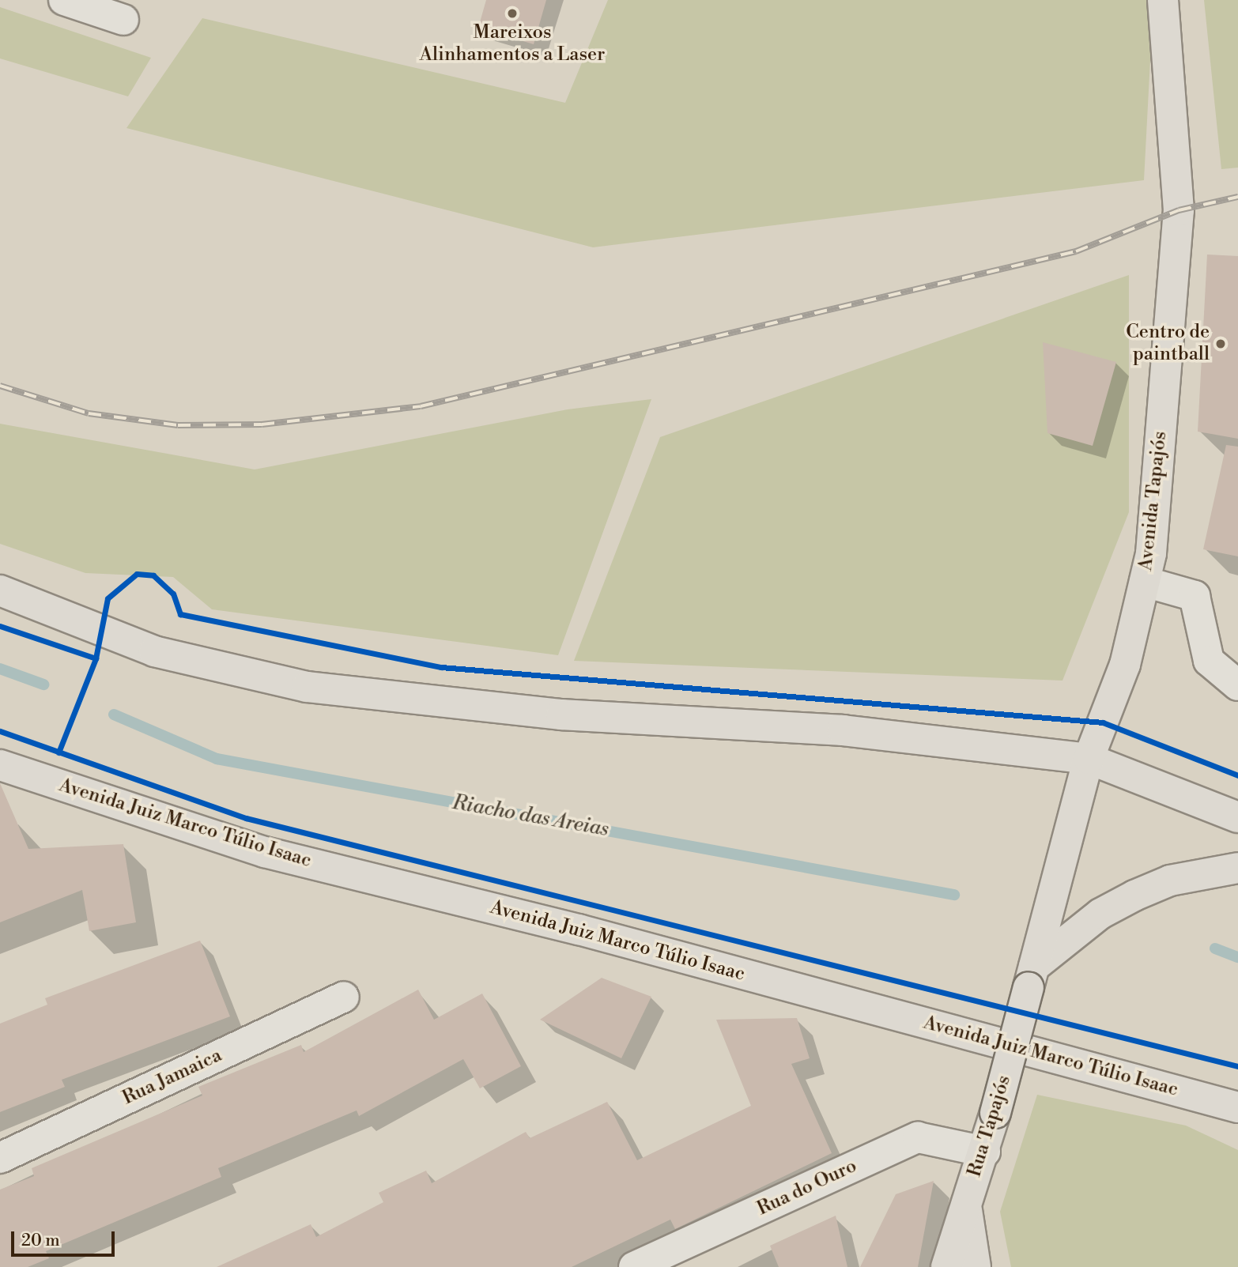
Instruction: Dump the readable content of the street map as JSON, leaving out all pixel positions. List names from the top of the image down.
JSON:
{
  "streets": {
    "main road": ["Avenida Tapajós", "Avenida Juiz Marco Túlio Isaac", "Rua Tapajós"],
    "street": ["Rua Jamaica", "Rua do Ouro"]
  },
  "crossings": [
    ["Avenida Tapajós", "Rua Tapajós"],
    ["Rua Tapajós", "Rua do Ouro"]
  ],
  "water": ["Riacho das Areias"],
  "places": ["Mareixos Alinhamentos a Laser", "Centro de paintball"],
  "scale_bar": "20 m"
}
